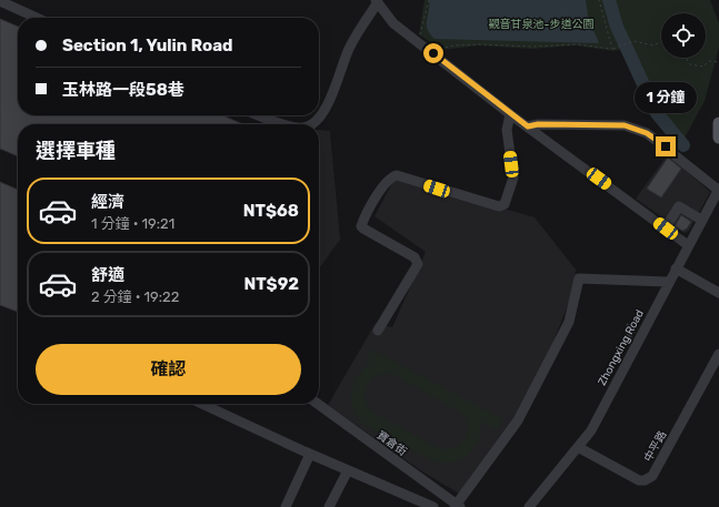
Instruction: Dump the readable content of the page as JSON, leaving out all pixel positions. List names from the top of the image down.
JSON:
{
  "streets": {
    "street": ["Zhongxing Road", "寶倉街", "中平路"]
  },
  "crossings": [
    ["Zhongxing Road", "中平路"]
  ],
  "parks": ["觀音甘泉池-步道公園"],
  "page": {
    "banner": ["Section 1, Yulin Road", "玉林路一段58巷"],
    "bubble": "1 分鐘",
    "heading": "選擇車種",
    "list": [
      {
        "name": "經濟",
        "note": "1 分鐘 · 19:21",
        "value": "NT$68"
      },
      {
        "name": "舒適",
        "note": "2 分鐘 · 19:22",
        "value": "NT$92"
      }
    ],
    "buttons": "確認"
  }
}
